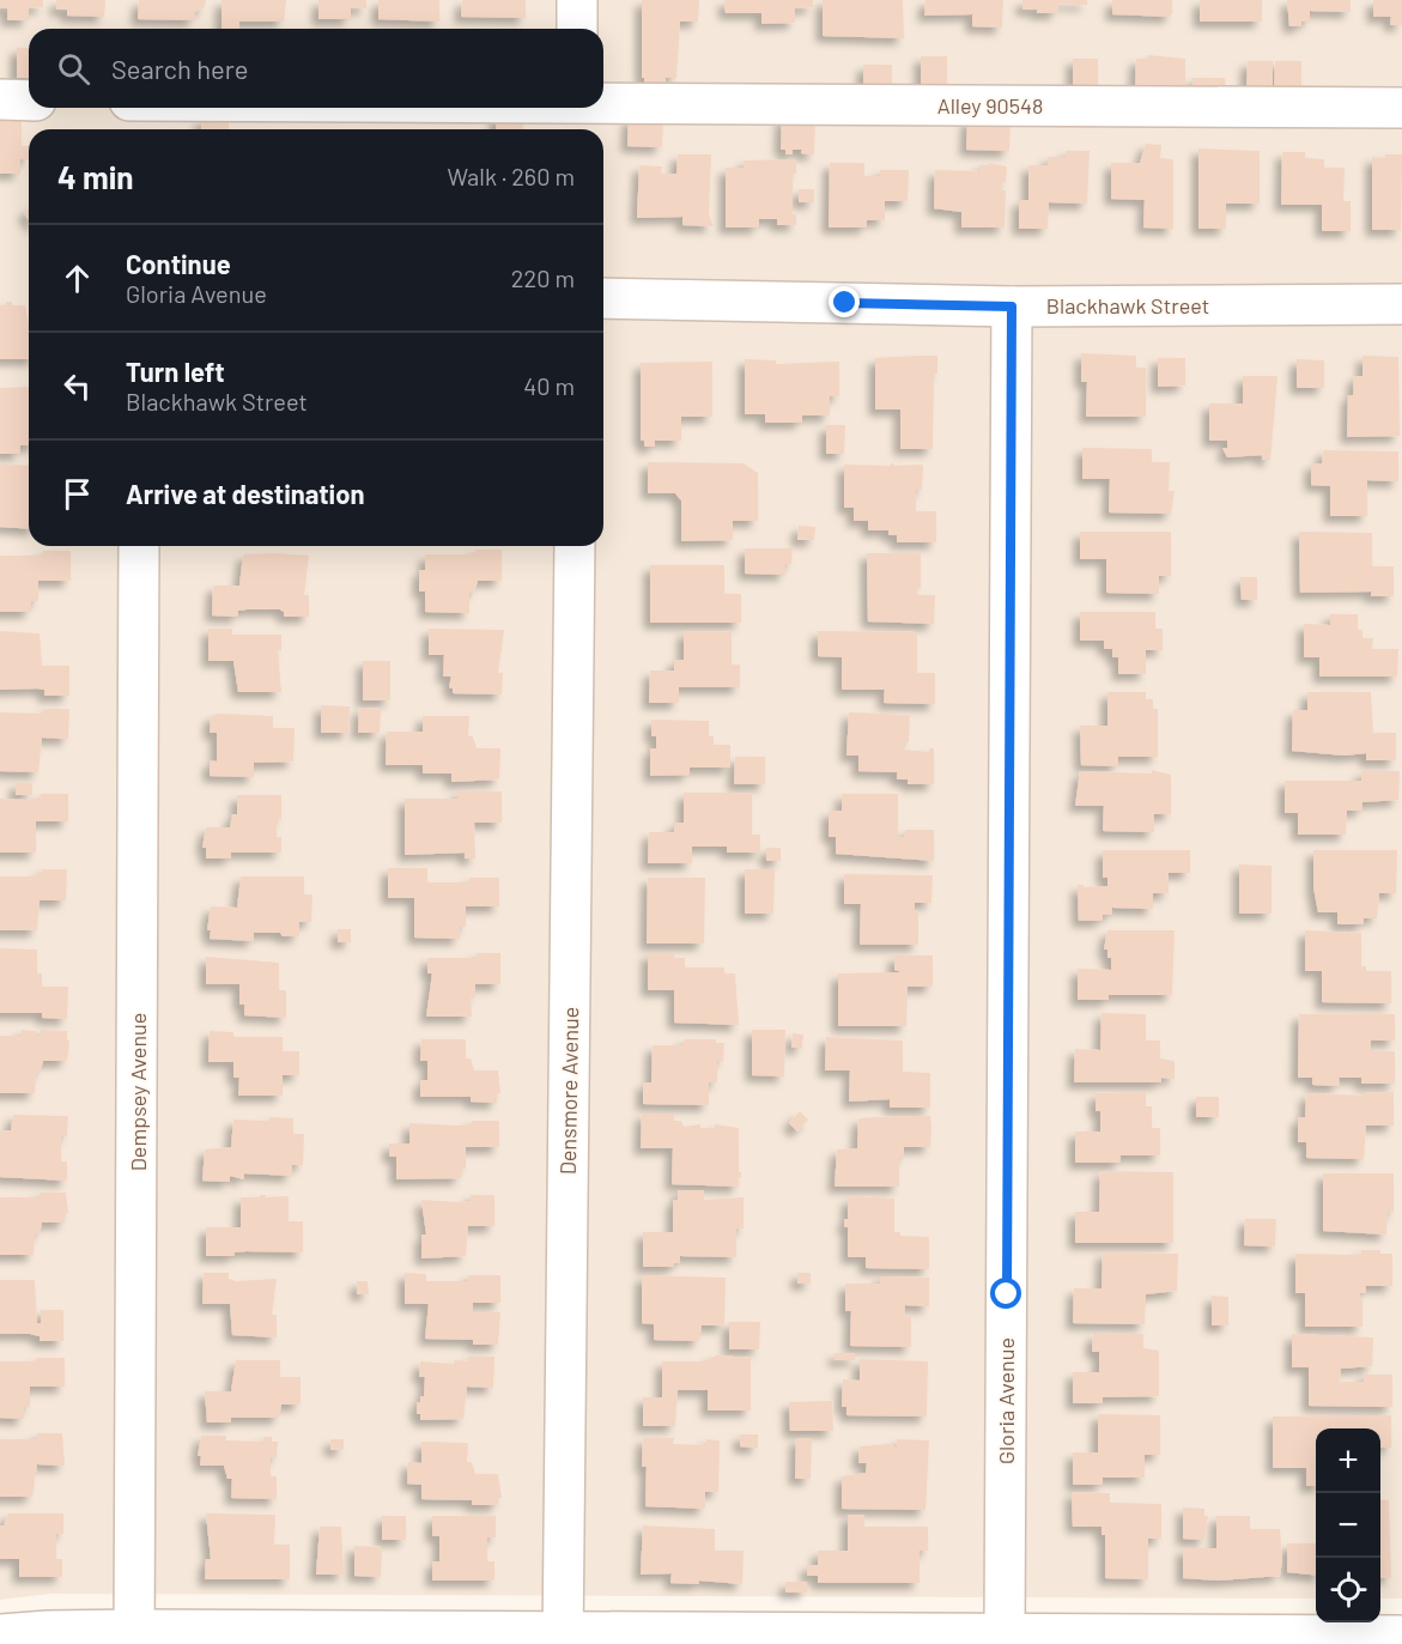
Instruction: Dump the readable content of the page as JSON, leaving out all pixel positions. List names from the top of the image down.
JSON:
{
  "streets": {
    "street": [
      "Alley 90548",
      "Blackhawk Street",
      "Densmore Avenue",
      "Dempsey Avenue",
      "Gloria Avenue"
    ]
  },
  "crossings": [
    ["Blackhawk Street", "Gloria Avenue"]
  ],
  "page": {
    "search": "Search here",
    "heading": ["4 min", "Walk · 260 m"],
    "list": [
      ["Continue", "Gloria Avenue", "220 m"],
      ["Turn left", "Blackhawk Street", "40 m"],
      "Arrive at destination"
    ],
    "map_buttons": ["+", "−"]
  }
}
